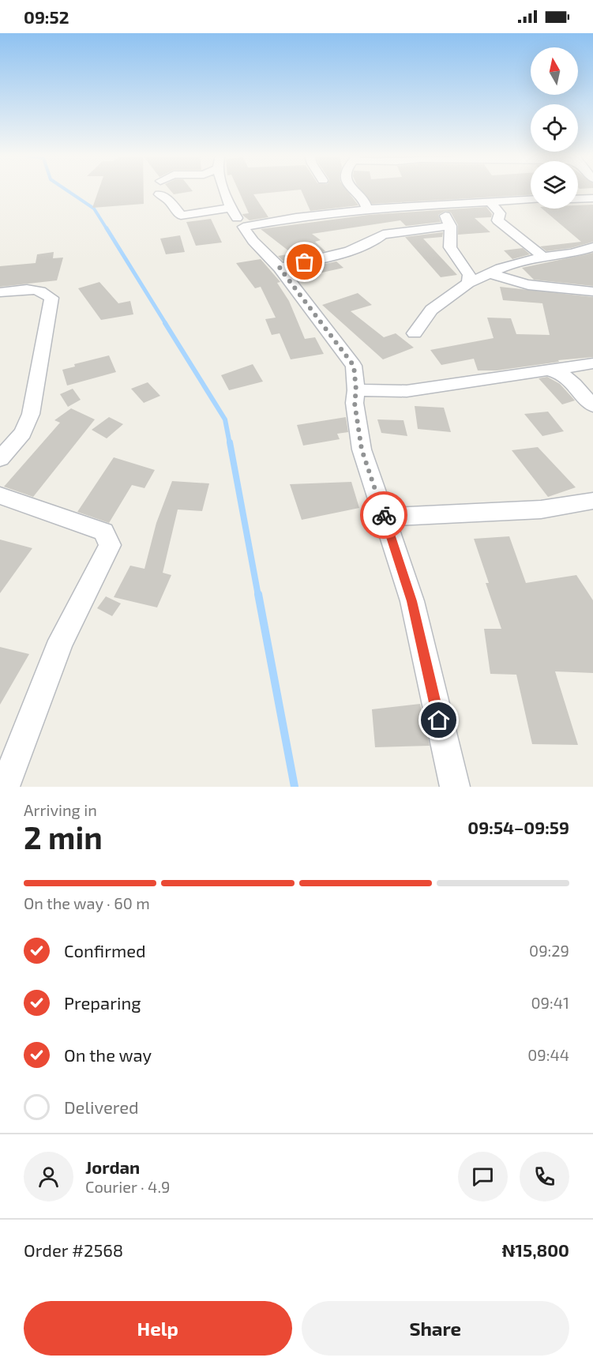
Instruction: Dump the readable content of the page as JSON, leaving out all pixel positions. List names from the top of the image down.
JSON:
{
  "north": "top",
  "page": {
    "status": "09:52",
    "heading": ["2 min", "Arriving in", "09:54–09:59"],
    "panel": [
      "Jordan",
      "Courier · 4.9",
      "Order #2568",
      "₦15,800"
    ],
    "bar": "On the way · 60 m",
    "list": [
      ["Confirmed", "09:29"],
      ["Preparing", "09:41"],
      ["On the way", "09:44"],
      "Delivered"
    ],
    "buttons": ["Help", "Share"]
  }
}
